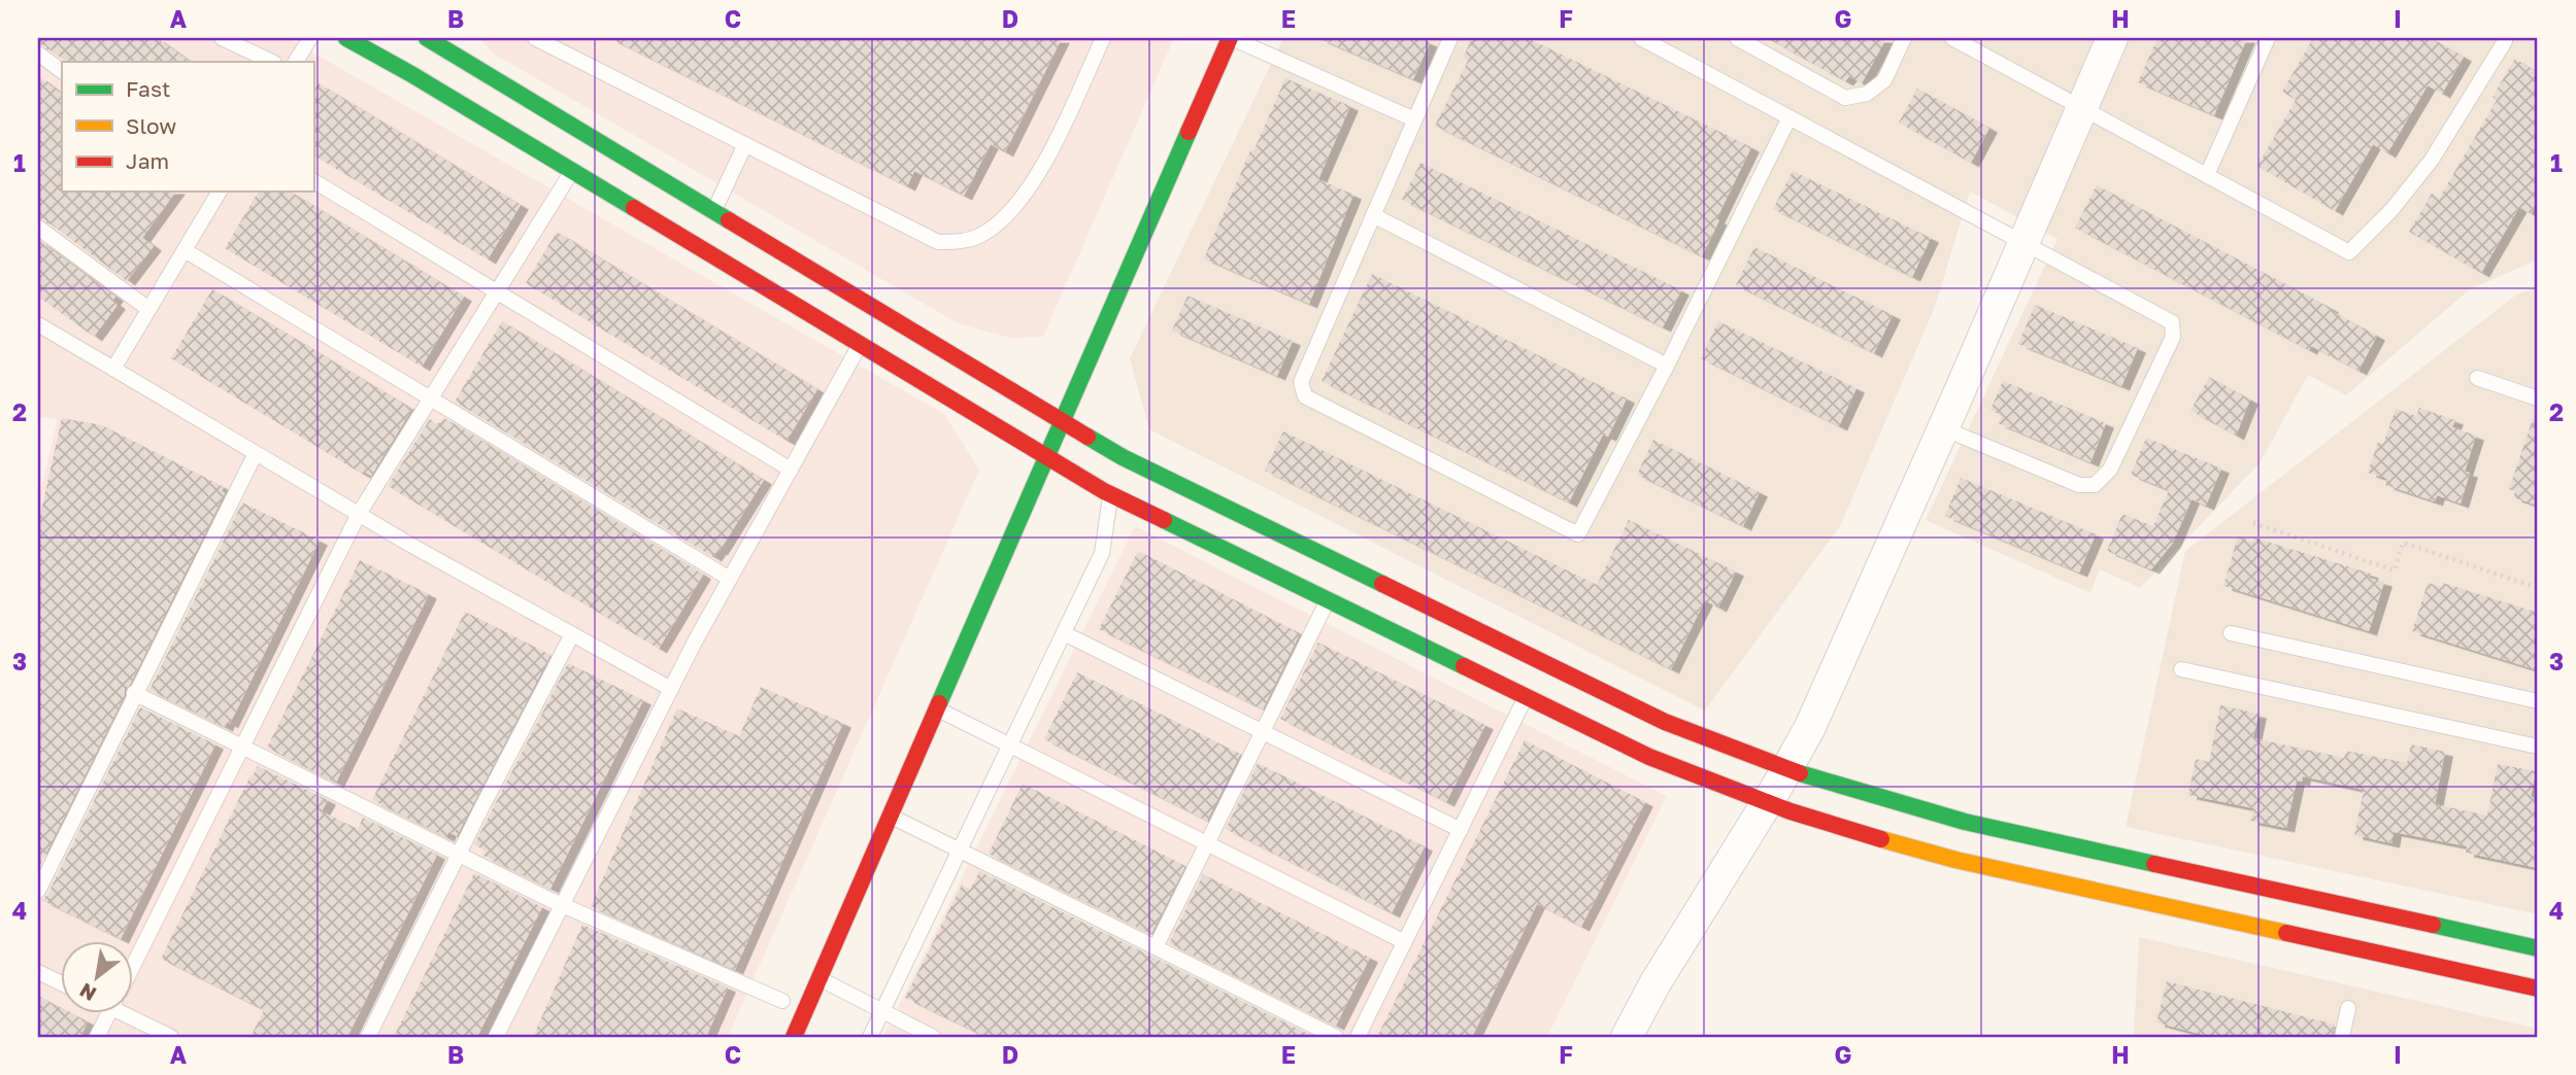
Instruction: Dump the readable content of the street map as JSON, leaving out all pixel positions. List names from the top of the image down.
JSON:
{
  "legend": ["Fast", "Slow", "Jam"],
  "north": "bottom left",
  "grid": {
    "columns": [
      "A",
      "B",
      "C",
      "D",
      "E",
      "F",
      "G",
      "H",
      "I"
    ],
    "rows": [
      "1",
      "2",
      "3",
      "4"
    ]
  }
}
